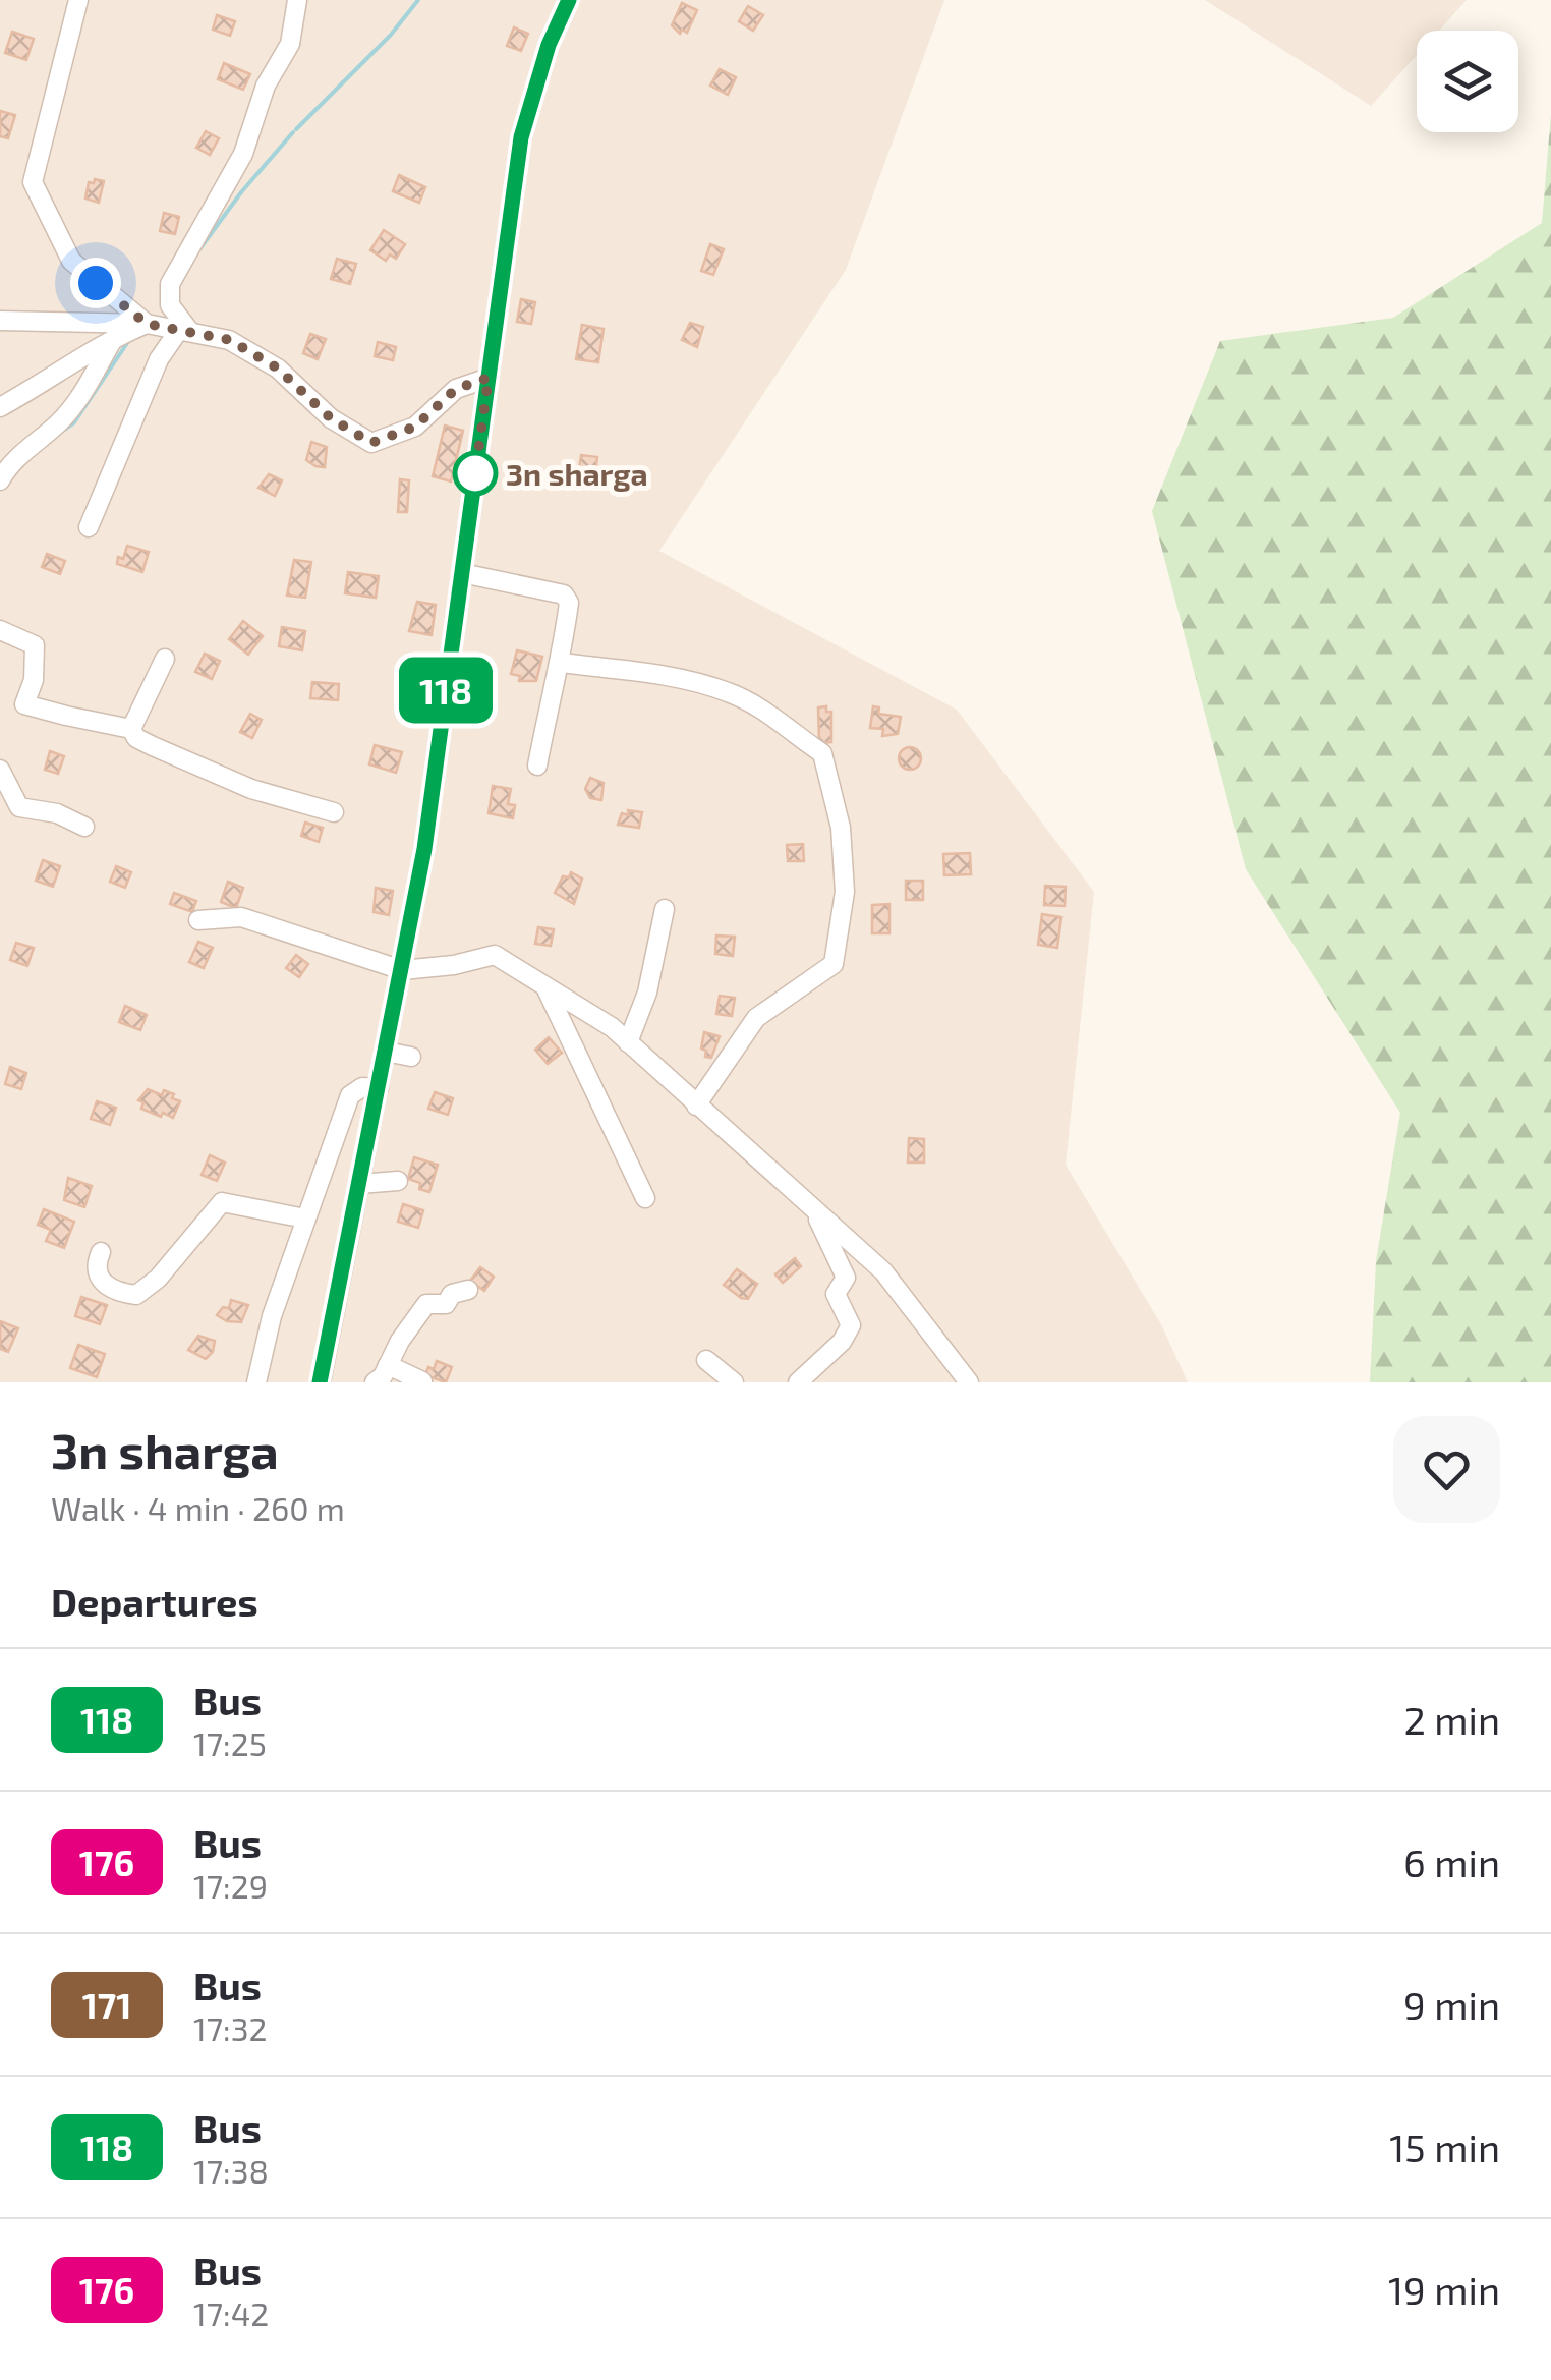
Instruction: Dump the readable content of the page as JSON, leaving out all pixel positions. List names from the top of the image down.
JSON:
{
  "places": ["3n sharga"],
  "lines": ["bus line 118"],
  "page": {
    "on_map": "118",
    "heading": [
      ["3n sharga", "Walk · 4 min · 260 m"],
      "Departures"
    ],
    "list": [
      {
        "mark": "118",
        "name": "Bus",
        "note": "17:25",
        "value": "2 min"
      },
      {
        "mark": "176",
        "name": "Bus",
        "note": "17:29",
        "value": "6 min"
      },
      {
        "mark": "171",
        "name": "Bus",
        "note": "17:32",
        "value": "9 min"
      },
      {
        "mark": "118",
        "name": "Bus",
        "note": "17:38",
        "value": "15 min"
      },
      {
        "mark": "176",
        "name": "Bus",
        "note": "17:42",
        "value": "19 min"
      }
    ]
  }
}
